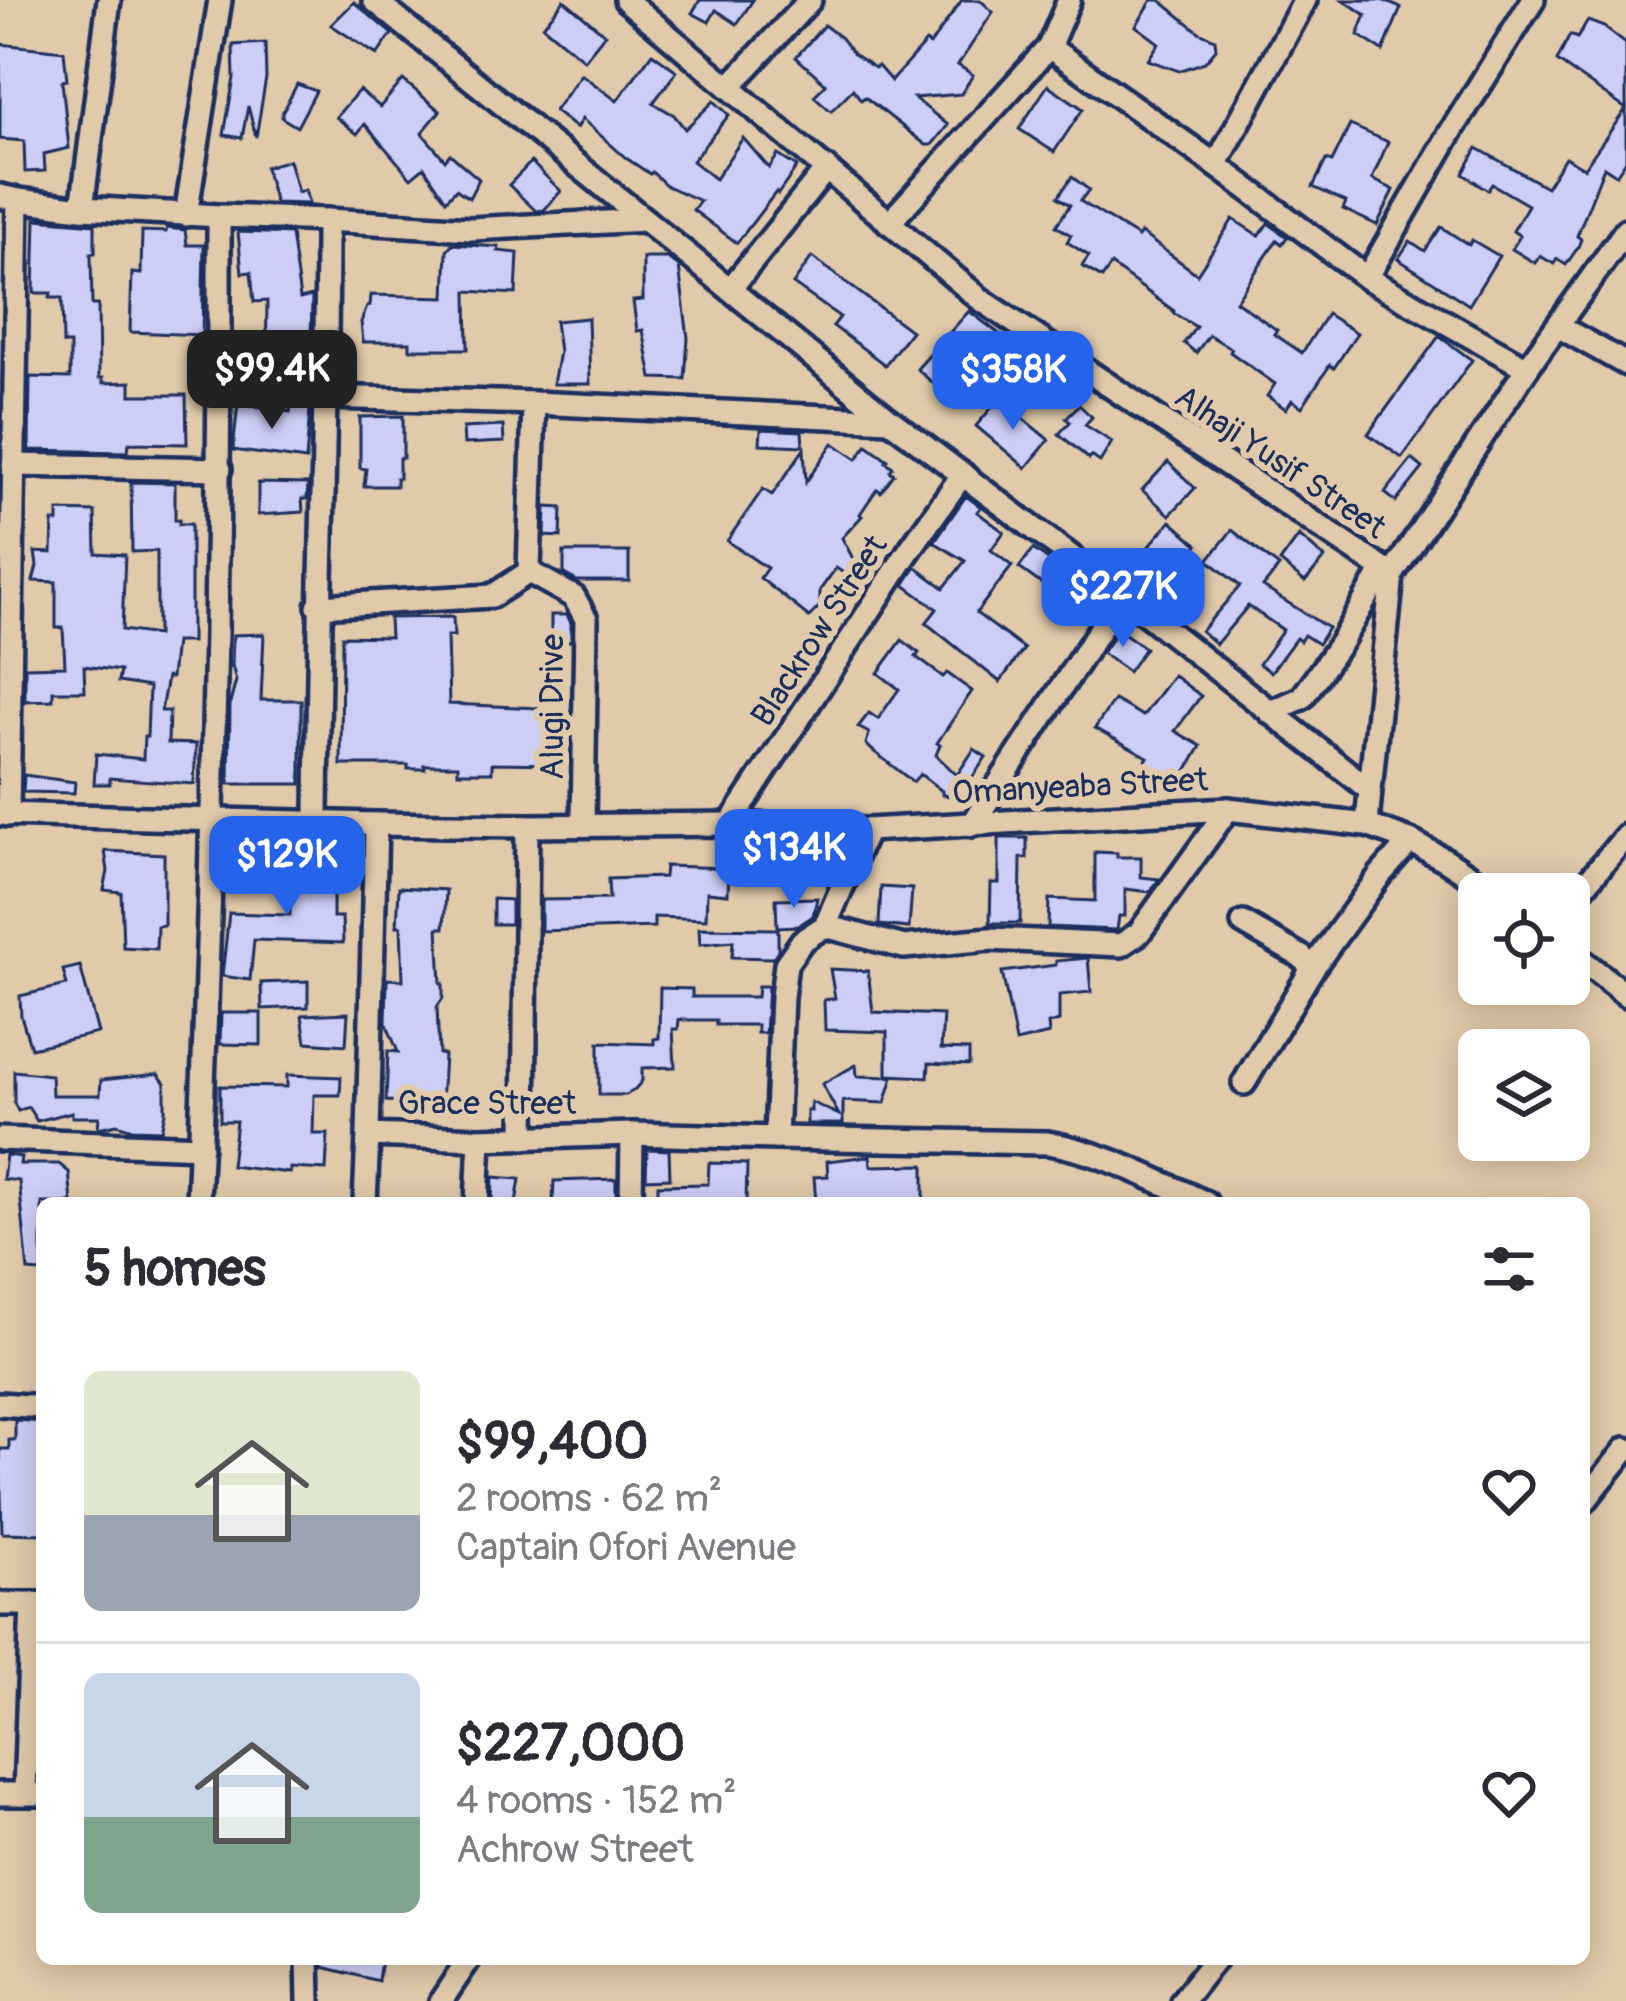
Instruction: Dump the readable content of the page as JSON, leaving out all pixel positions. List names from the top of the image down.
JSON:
{
  "streets": {
    "street": [
      "Alhaji Yusif Street",
      "Blackrow Street",
      "Alugi Drive",
      "Omanyeaba Street",
      "Grace Street"
    ]
  },
  "crossings": [
    ["Alhaji Yusif Street", "Omanyeaba Street"],
    ["Blackrow Street", "Omanyeaba Street"],
    ["Alugi Drive", "Omanyeaba Street"],
    ["Omanyeaba Street", "Grace Street"]
  ],
  "page": {
    "price": [
      "$99.4K",
      "$358K",
      "$227K",
      "$134K",
      "$129K"
    ],
    "heading": "5 homes",
    "list": [
      {
        "name": "$99,400",
        "note": "2 rooms · 62 m² · Captain Ofori Avenue"
      },
      {
        "name": "$227,000",
        "note": "4 rooms · 152 m² · Achrow Street"
      }
    ]
  }
}
